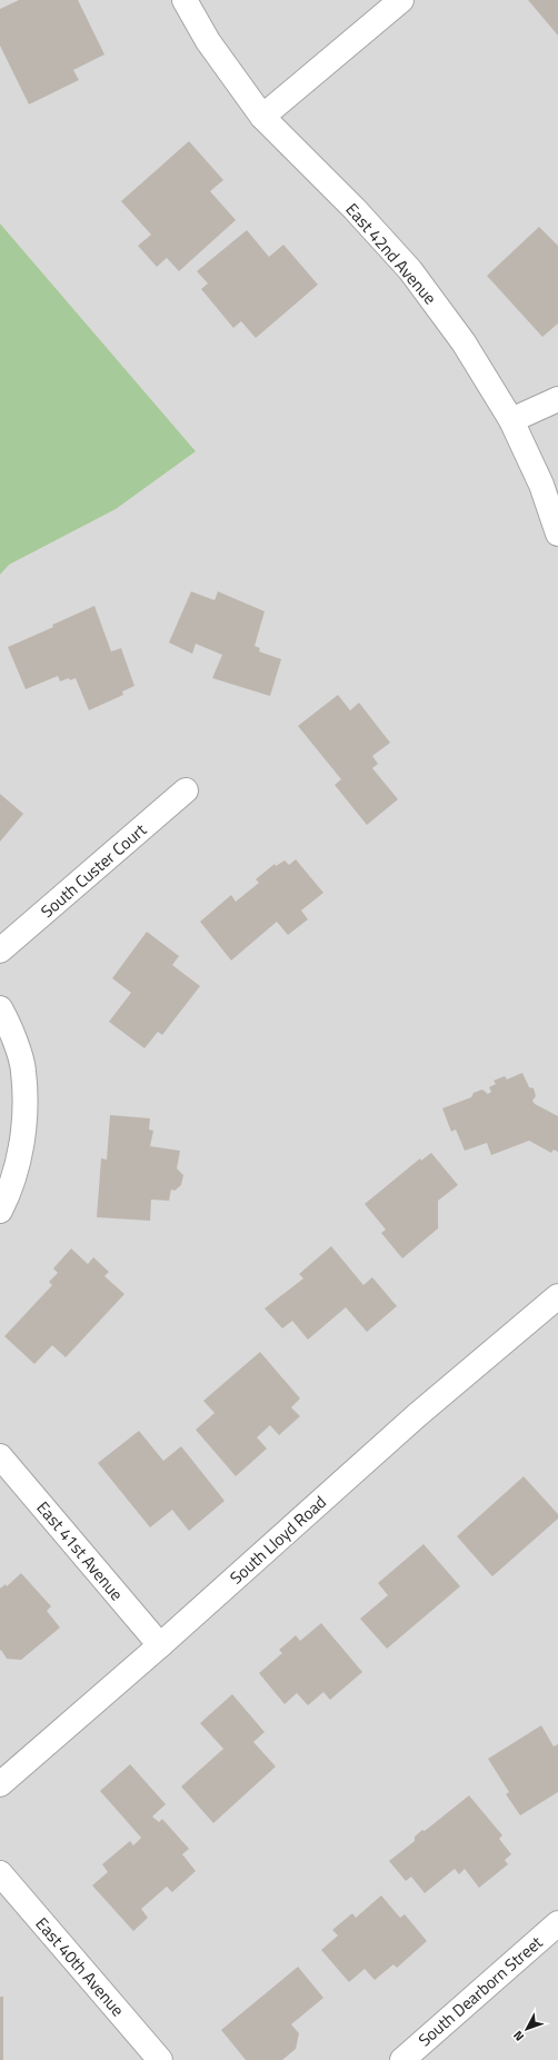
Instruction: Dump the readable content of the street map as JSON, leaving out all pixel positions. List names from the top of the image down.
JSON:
{
  "streets": {
    "street": [
      "East 42nd Avenue",
      "South Custer Court",
      "South Lloyd Road",
      "East 41st Avenue",
      "East 40th Avenue",
      "South Dearborn Street"
    ]
  },
  "crossings": [
    ["South Lloyd Road", "East 41st Avenue"]
  ],
  "north": "bottom left"
}
